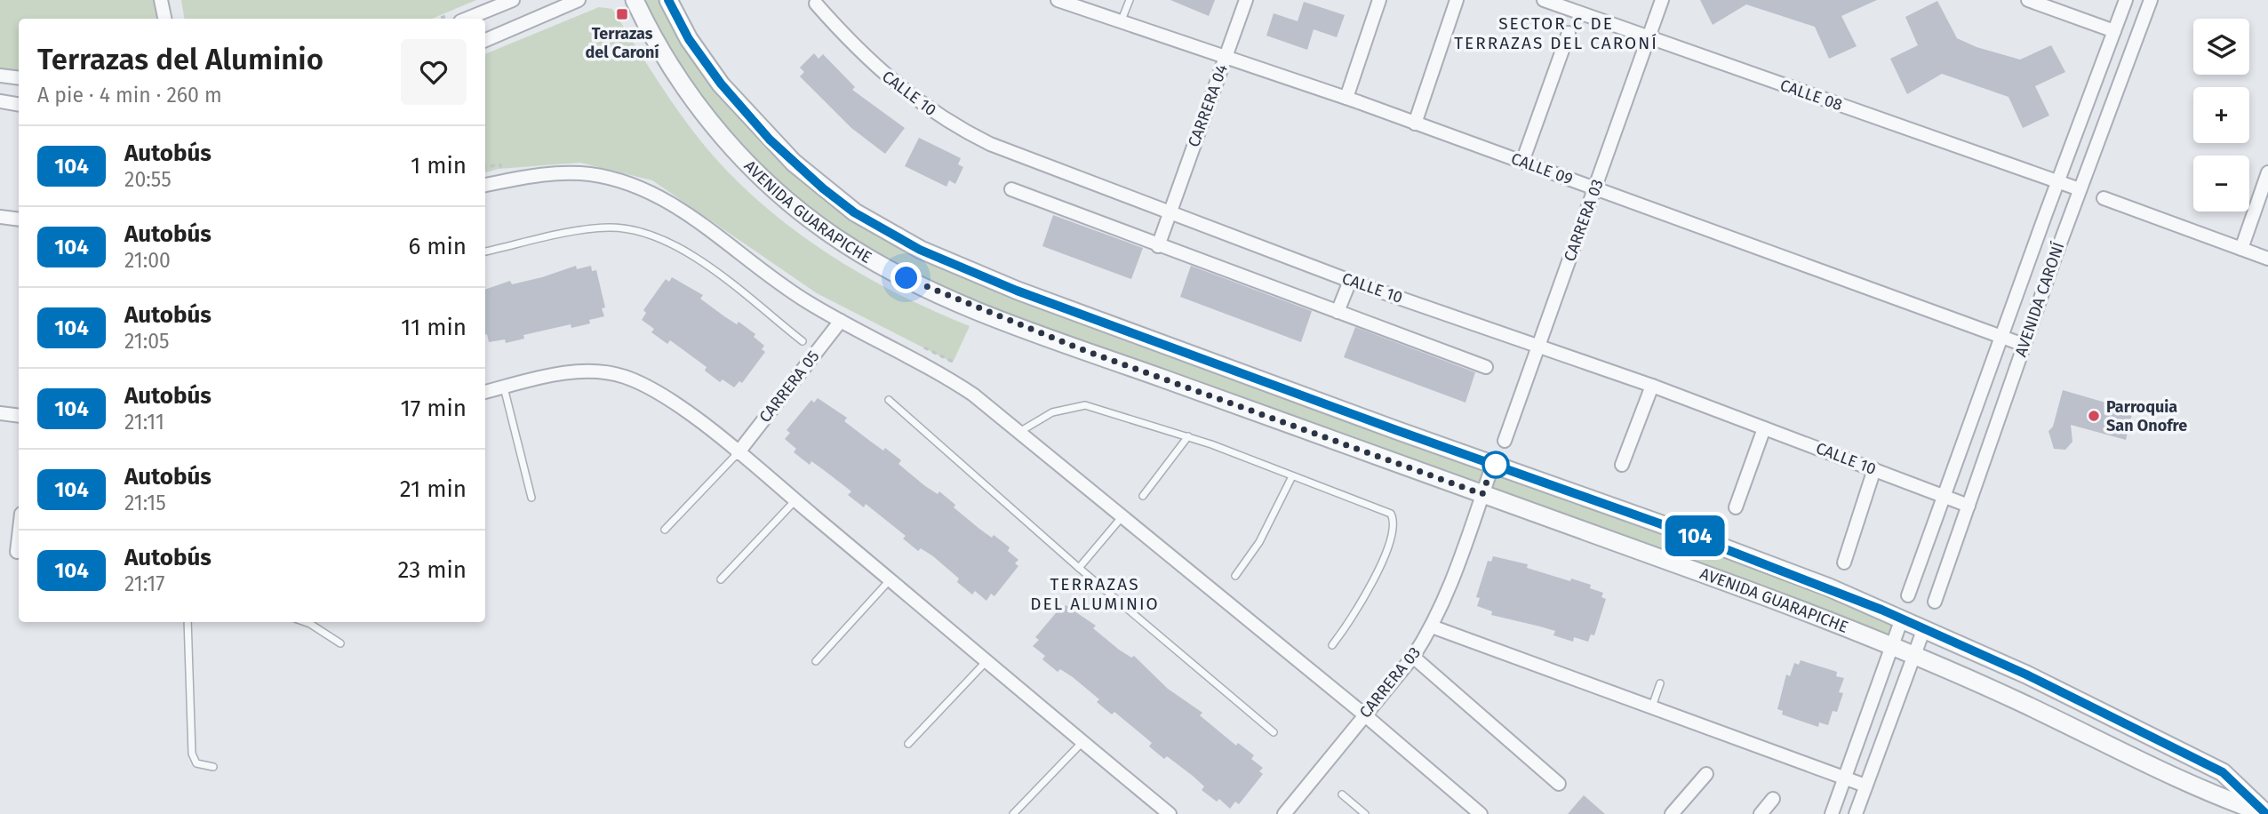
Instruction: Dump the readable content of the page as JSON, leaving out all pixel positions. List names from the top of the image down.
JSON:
{
  "streets": {
    "street": [
      "CALLE 10",
      "CALLE 08",
      "CARRERA 04",
      "CALLE 09",
      "AVENIDA GUARAPICHE",
      "CARRERA 03",
      "AVENIDA CARONÍ",
      "CARRERA 05"
    ]
  },
  "crossings": [
    ["CALLE 10", "CARRERA 04"],
    ["CALLE 10", "CARRERA 03"],
    ["CALLE 10", "AVENIDA CARONÍ"],
    ["CALLE 08", "CARRERA 03"],
    ["CALLE 08", "AVENIDA CARONÍ"],
    ["CARRERA 04", "CALLE 09"],
    ["CALLE 09", "CARRERA 03"],
    ["CALLE 09", "AVENIDA CARONÍ"],
    ["AVENIDA GUARAPICHE", "CARRERA 03"]
  ],
  "districts": ["SECTOR C DE TERRAZAS DEL CARONÍ", "TERRAZAS DEL ALUMINIO"],
  "places": {
    "transit": ["Terrazas del Caroní"],
    "other": ["Parroquia San Onofre"]
  },
  "lines": ["bus line 104"],
  "page": {
    "on_map": "104",
    "map_buttons": ["+", "−"],
    "heading": ["Terrazas del Aluminio", "A pie · 4 min · 260 m"],
    "list": [
      {
        "mark": "104",
        "name": "Autobús",
        "note": "20:55",
        "value": "1 min"
      },
      {
        "mark": "104",
        "name": "Autobús",
        "note": "21:00",
        "value": "6 min"
      },
      {
        "mark": "104",
        "name": "Autobús",
        "note": "21:05",
        "value": "11 min"
      },
      {
        "mark": "104",
        "name": "Autobús",
        "note": "21:11",
        "value": "17 min"
      },
      {
        "mark": "104",
        "name": "Autobús",
        "note": "21:15",
        "value": "21 min"
      },
      {
        "mark": "104",
        "name": "Autobús",
        "note": "21:17",
        "value": "23 min"
      }
    ]
  }
}
